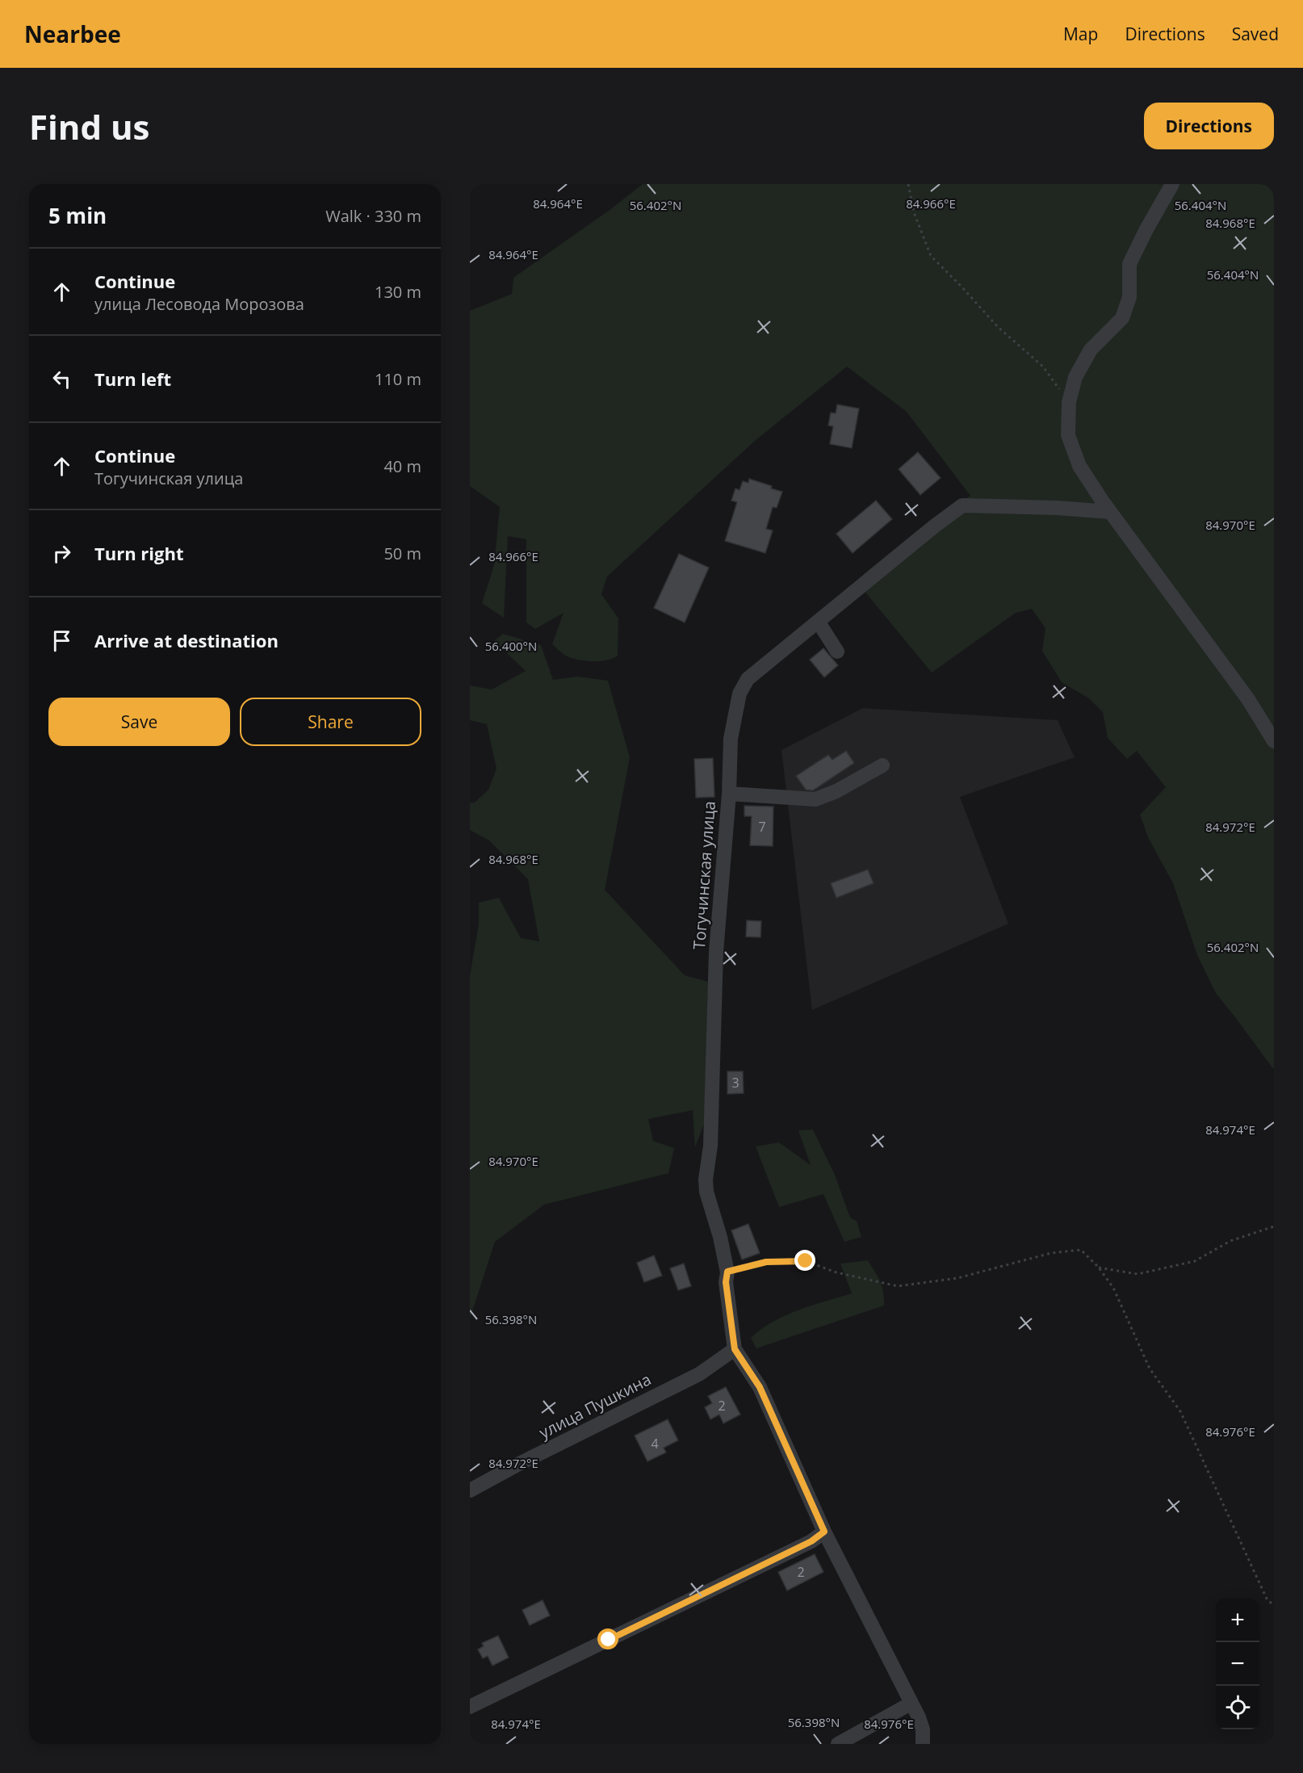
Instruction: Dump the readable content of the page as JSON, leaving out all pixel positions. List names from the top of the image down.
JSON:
{
  "streets": {
    "street": ["Тогучинская улица", "улица Пушкина"]
  },
  "crossings": [
    ["Тогучинская улица", "улица Пушкина"]
  ],
  "house_numbers": [
    "7",
    "3",
    "2",
    "4",
    "2"
  ],
  "page": {
    "header": "Nearbee",
    "nav": ["Map", "Directions", "Saved"],
    "buttons": [
      "Directions",
      ["Save", "Share"]
    ],
    "title": "Find us",
    "heading": ["5 min", "Walk · 330 m"],
    "list": [
      ["Continue", "улица Лесовода Морозова", "130 m"],
      ["Turn left", "110 m"],
      ["Continue", "Тогучинская улица", "40 m"],
      ["Turn right", "50 m"],
      "Arrive at destination"
    ],
    "map_buttons": ["+", "−"]
  },
  "coordinates": [
    "84.964°E",
    "84.966°E",
    "56.402°N",
    "56.404°N",
    "84.968°E",
    "84.970°E",
    "56.400°N",
    "84.972°E",
    "84.974°E",
    "56.398°N",
    "84.976°E"
  ]
}
